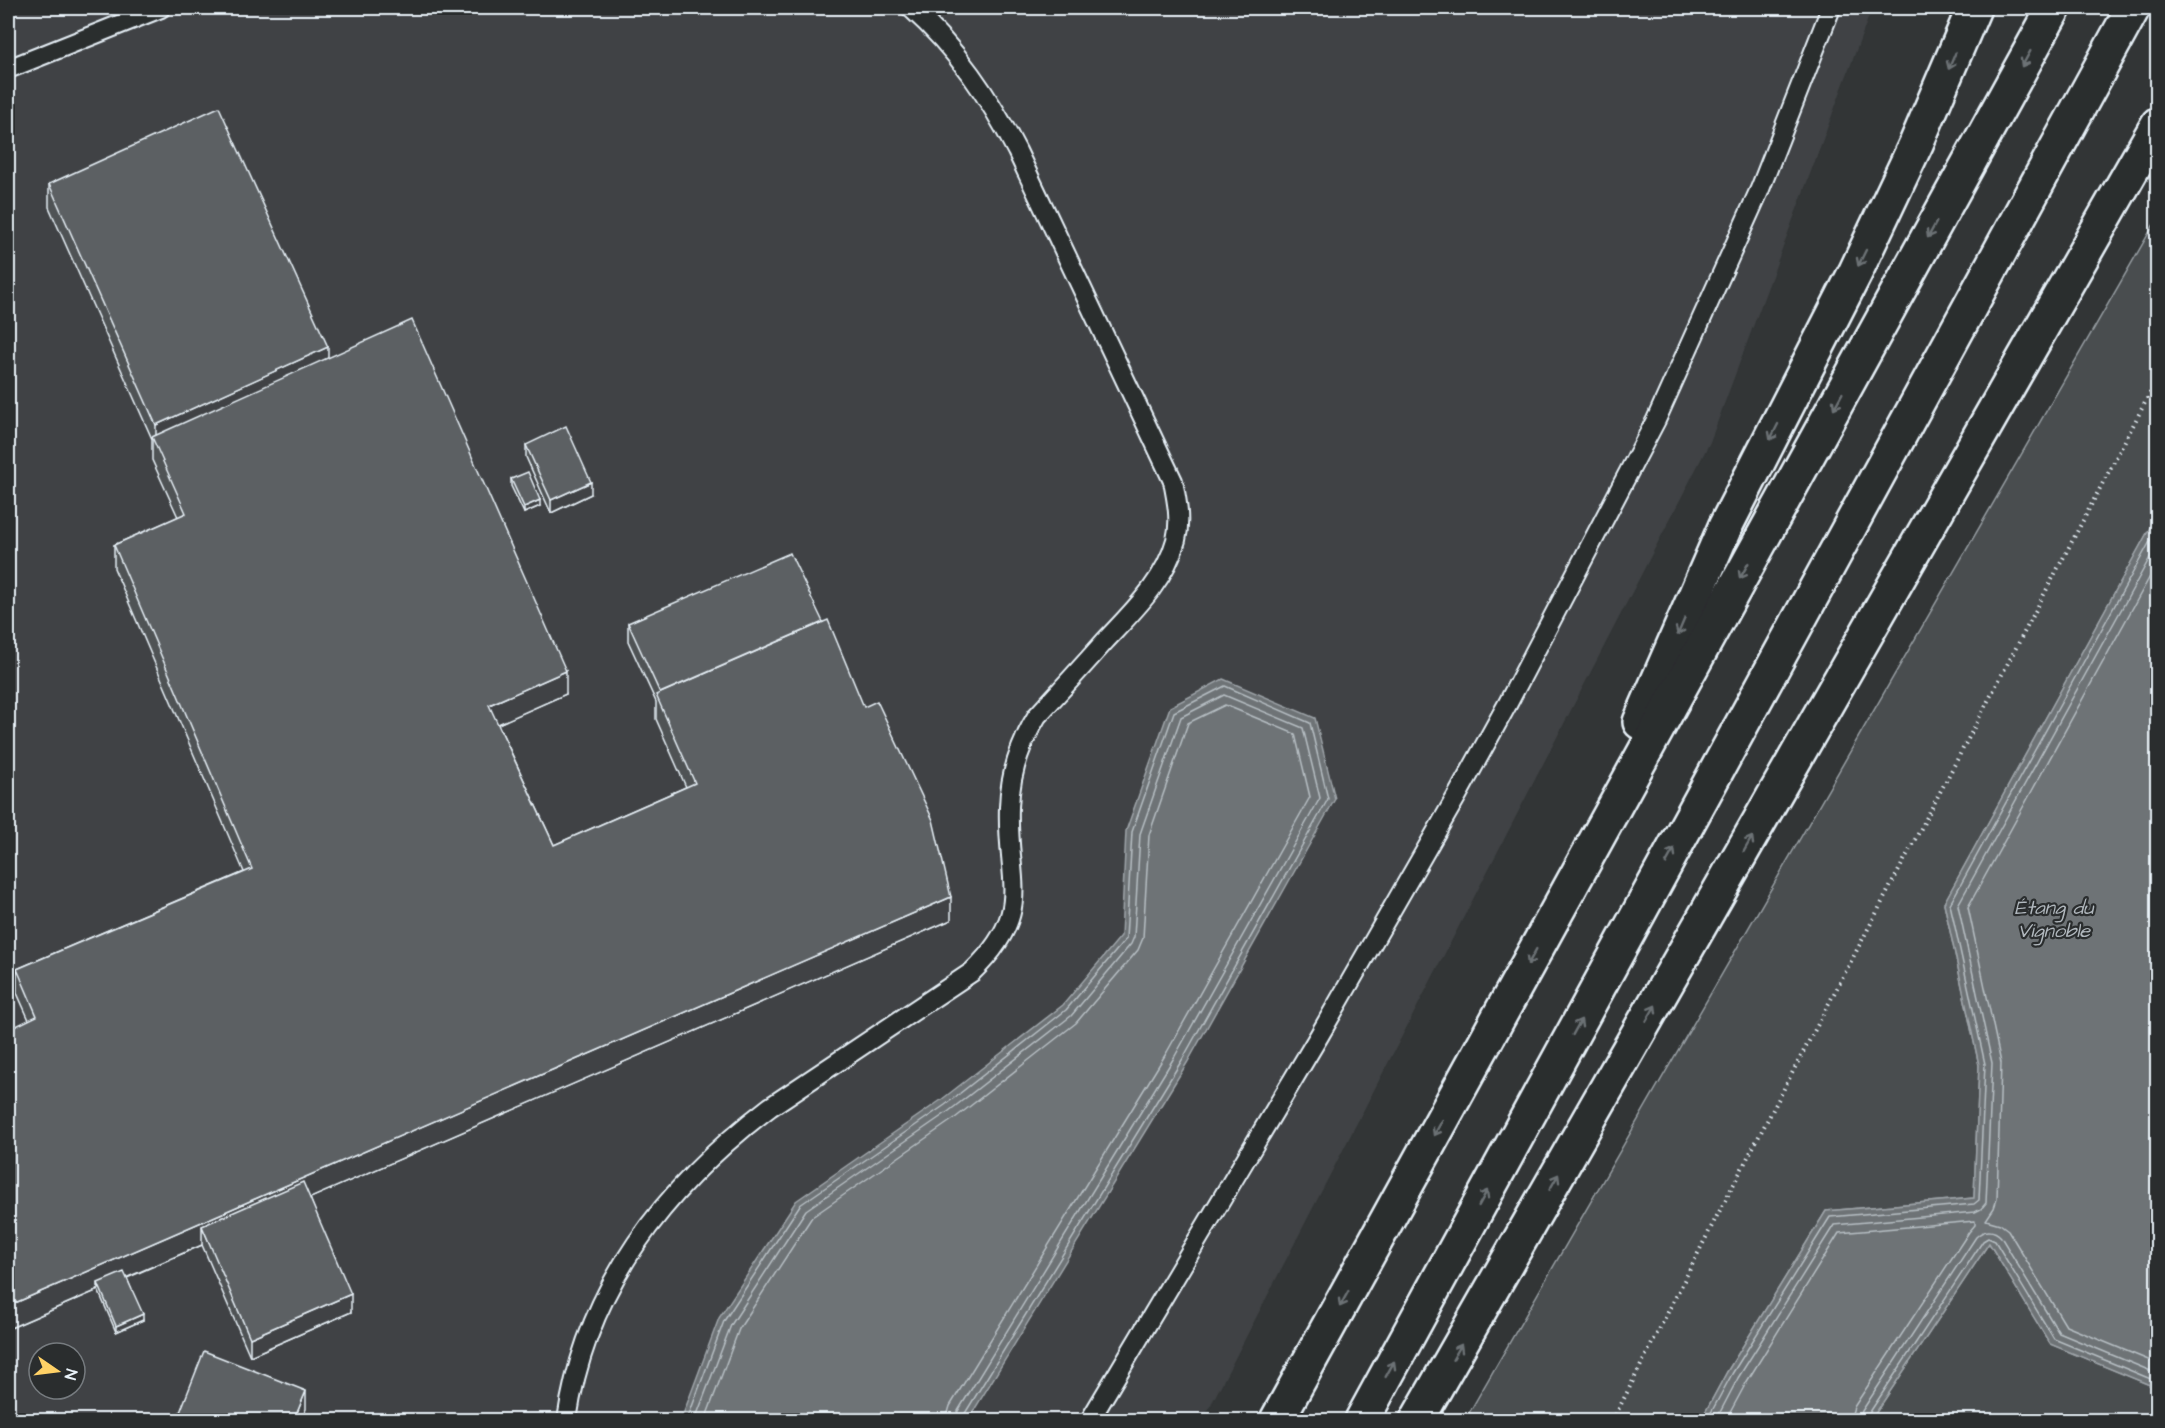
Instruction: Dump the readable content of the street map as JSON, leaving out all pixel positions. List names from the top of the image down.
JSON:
{
  "water": ["Étang du Vignoble"],
  "north": "right"
}
